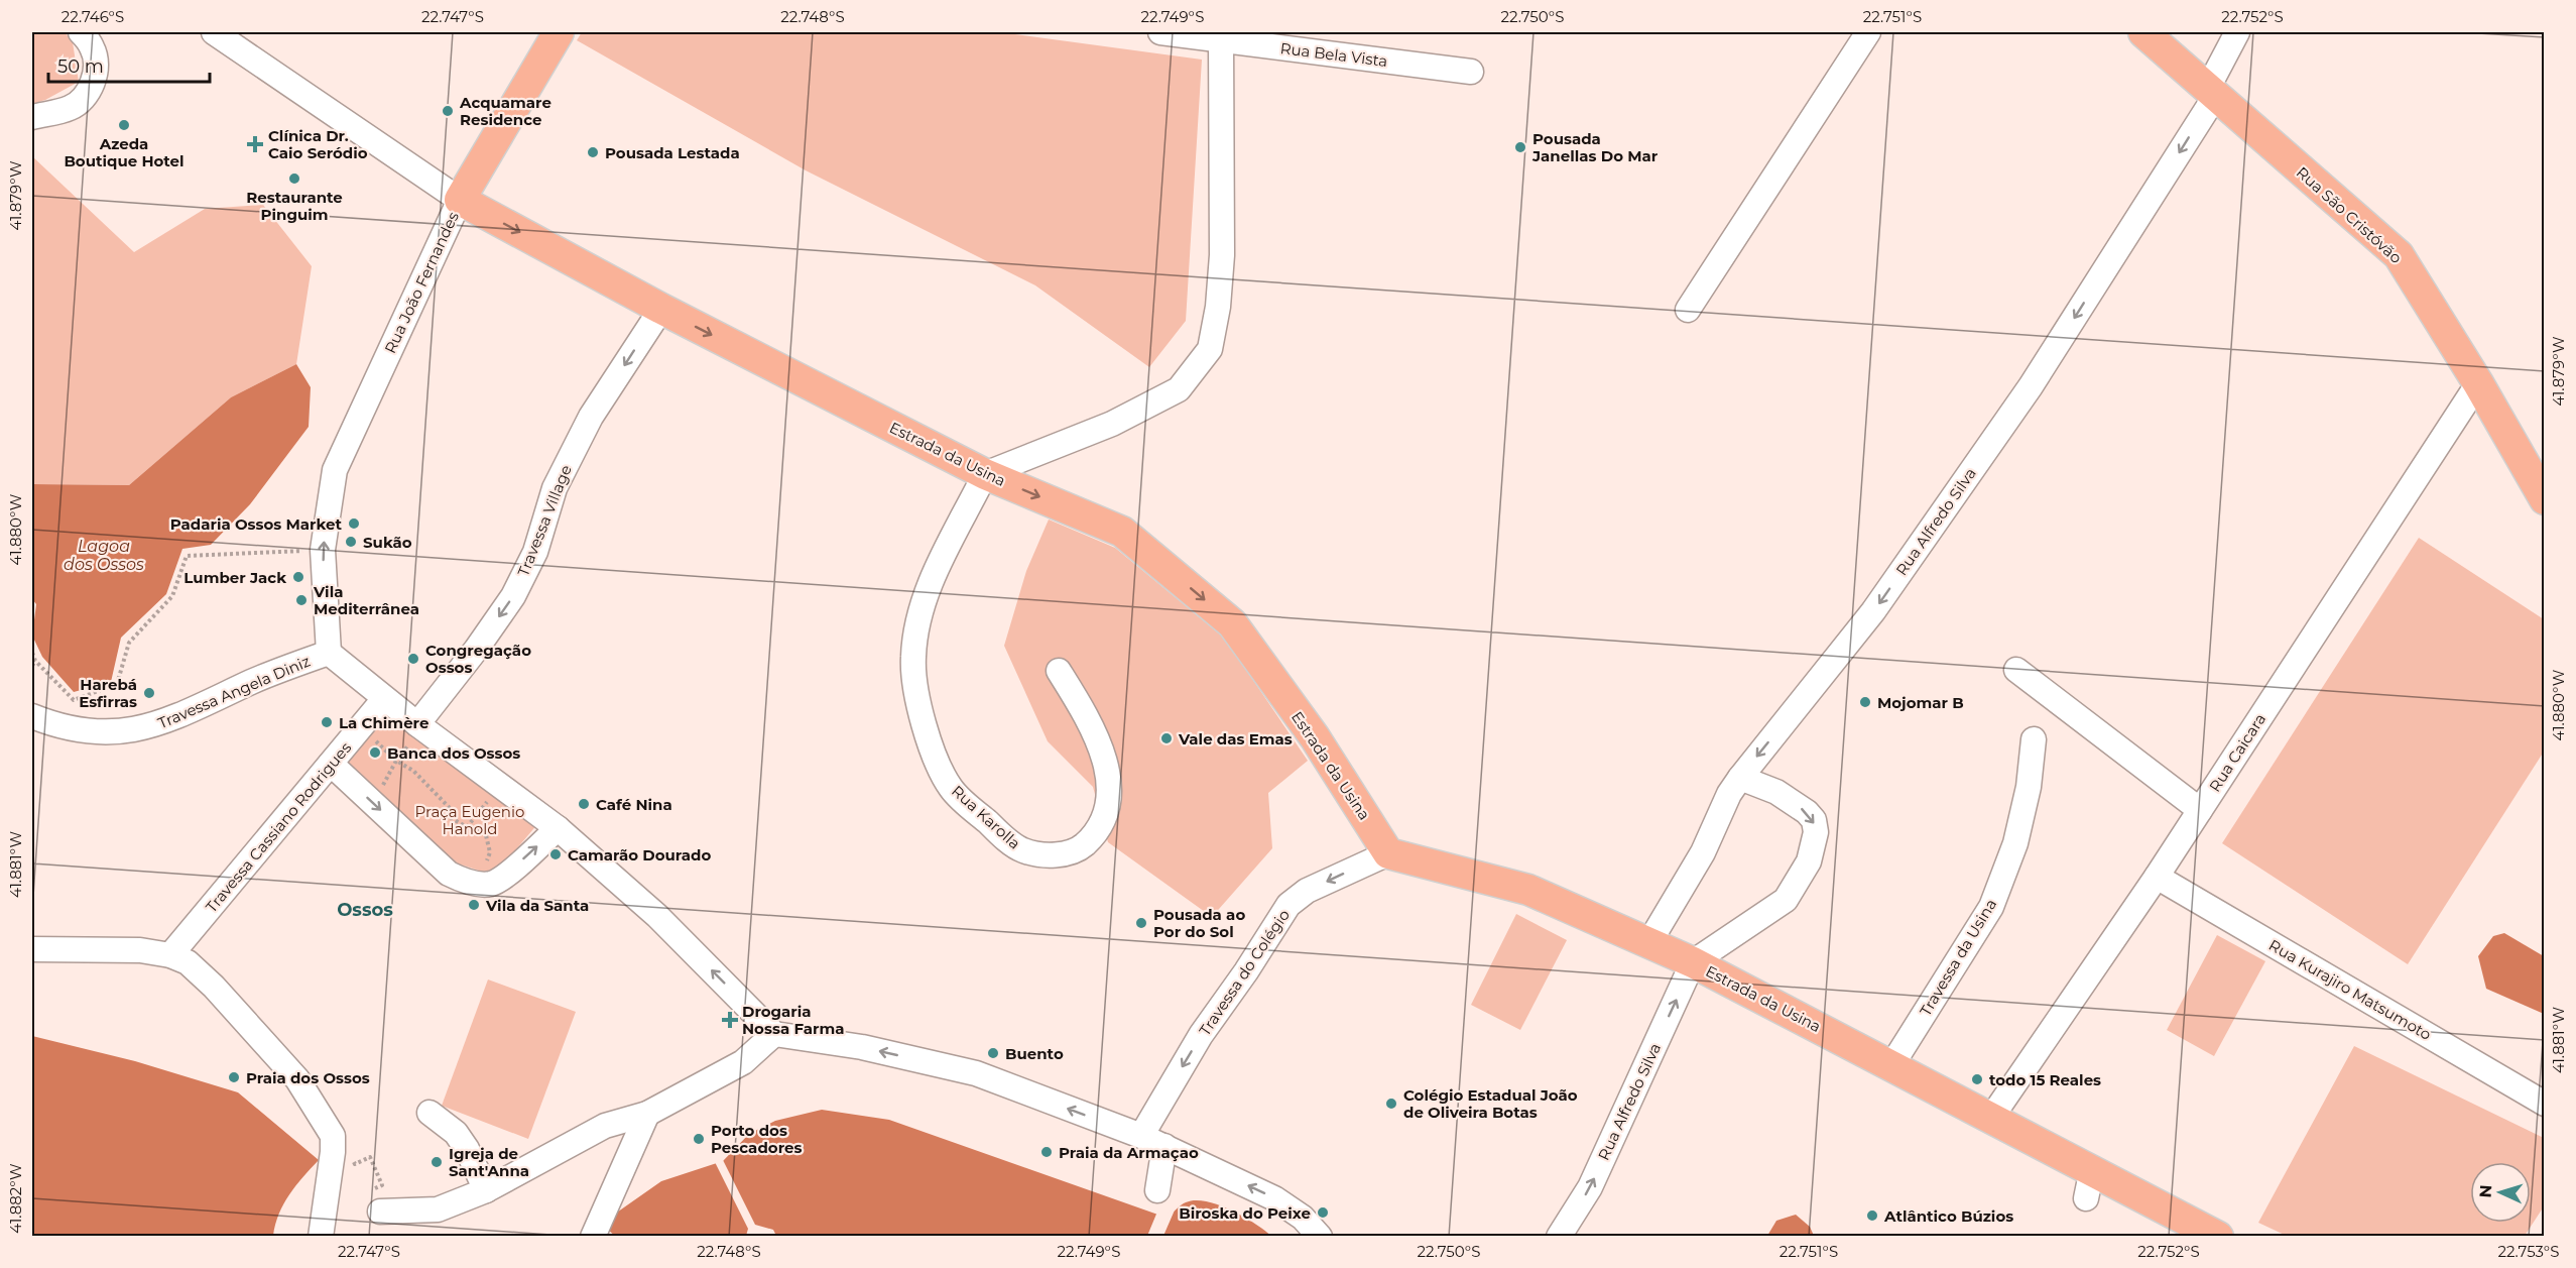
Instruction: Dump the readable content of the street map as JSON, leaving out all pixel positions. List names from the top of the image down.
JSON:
{
  "streets": {
    "main road": ["Rua São Cristóvão", "Estrada da Usina"],
    "street": [
      "Rua Bela Vista",
      "Rua João Fernandes",
      "Travessa Village",
      "Rua Alfredo Silva",
      "Travessa Angela Diniz",
      "Rua Caicara",
      "Rua Karolla",
      "Travessa Cassiano Rodrigues",
      "Travessa da Usina",
      "Travessa do Colégio",
      "Rua Kurajiro Matsumoto"
    ]
  },
  "crossings": [
    ["Rua São Cristóvão", "Rua Alfredo Silva"],
    ["Rua São Cristóvão", "Rua Caicara"],
    ["Rua João Fernandes", "Estrada da Usina"],
    ["Rua João Fernandes", "Travessa Angela Diniz"],
    ["Estrada da Usina", "Travessa Village"],
    ["Estrada da Usina", "Rua Alfredo Silva"],
    ["Estrada da Usina", "Rua Caicara"],
    ["Estrada da Usina", "Rua Karolla"],
    ["Estrada da Usina", "Travessa da Usina"],
    ["Estrada da Usina", "Travessa do Colégio"],
    ["Rua Caicara", "Rua Kurajiro Matsumoto"]
  ],
  "one_way": ["Estrada da Usina", "Travessa Village", "Travessa do Colégio"],
  "districts": ["Ossos"],
  "water": ["Lagoa dos Ossos"],
  "parks": ["Praça Eugenio Hanold"],
  "places": {
    "other": [
      "Acquamare Residence",
      "Azeda Boutique Hotel",
      "Pousada Janellas Do Mar",
      "Pousada Lestada",
      "Restaurante Pinguim",
      "Padaria Ossos Market",
      "Sukão",
      "Lumber Jack",
      "Vila Mediterrânea",
      "Congregação Ossos",
      "Harebá Esfirras",
      "Mojomar B",
      "La Chimère",
      "Vale das Emas",
      "Banca dos Ossos",
      "Café Nina",
      "Camarão Dourado",
      "Vila da Santa",
      "Pousada ao Por do Sol",
      "Buento",
      "Praia dos Ossos",
      "todo 15 Reales",
      "Colégio Estadual João de Oliveira Botas",
      "Porto dos Pescadores",
      "Praia da Armaçao",
      "Igreja de Sant'Anna",
      "Biroska do Peixe",
      "Atlântico Búzios"
    ],
    "health": ["Clínica Dr. Caio Seródio", "Drogaria Nossa Farma"]
  },
  "scale_bar": "50 m",
  "north": "left",
  "coordinates": [
    "22.746°S",
    "22.747°S",
    "22.748°S",
    "22.749°S",
    "22.750°S",
    "22.751°S",
    "22.752°S",
    "41.879°W",
    "41.880°W",
    "41.881°W",
    "41.882°W",
    "22.753°S"
  ]
}
